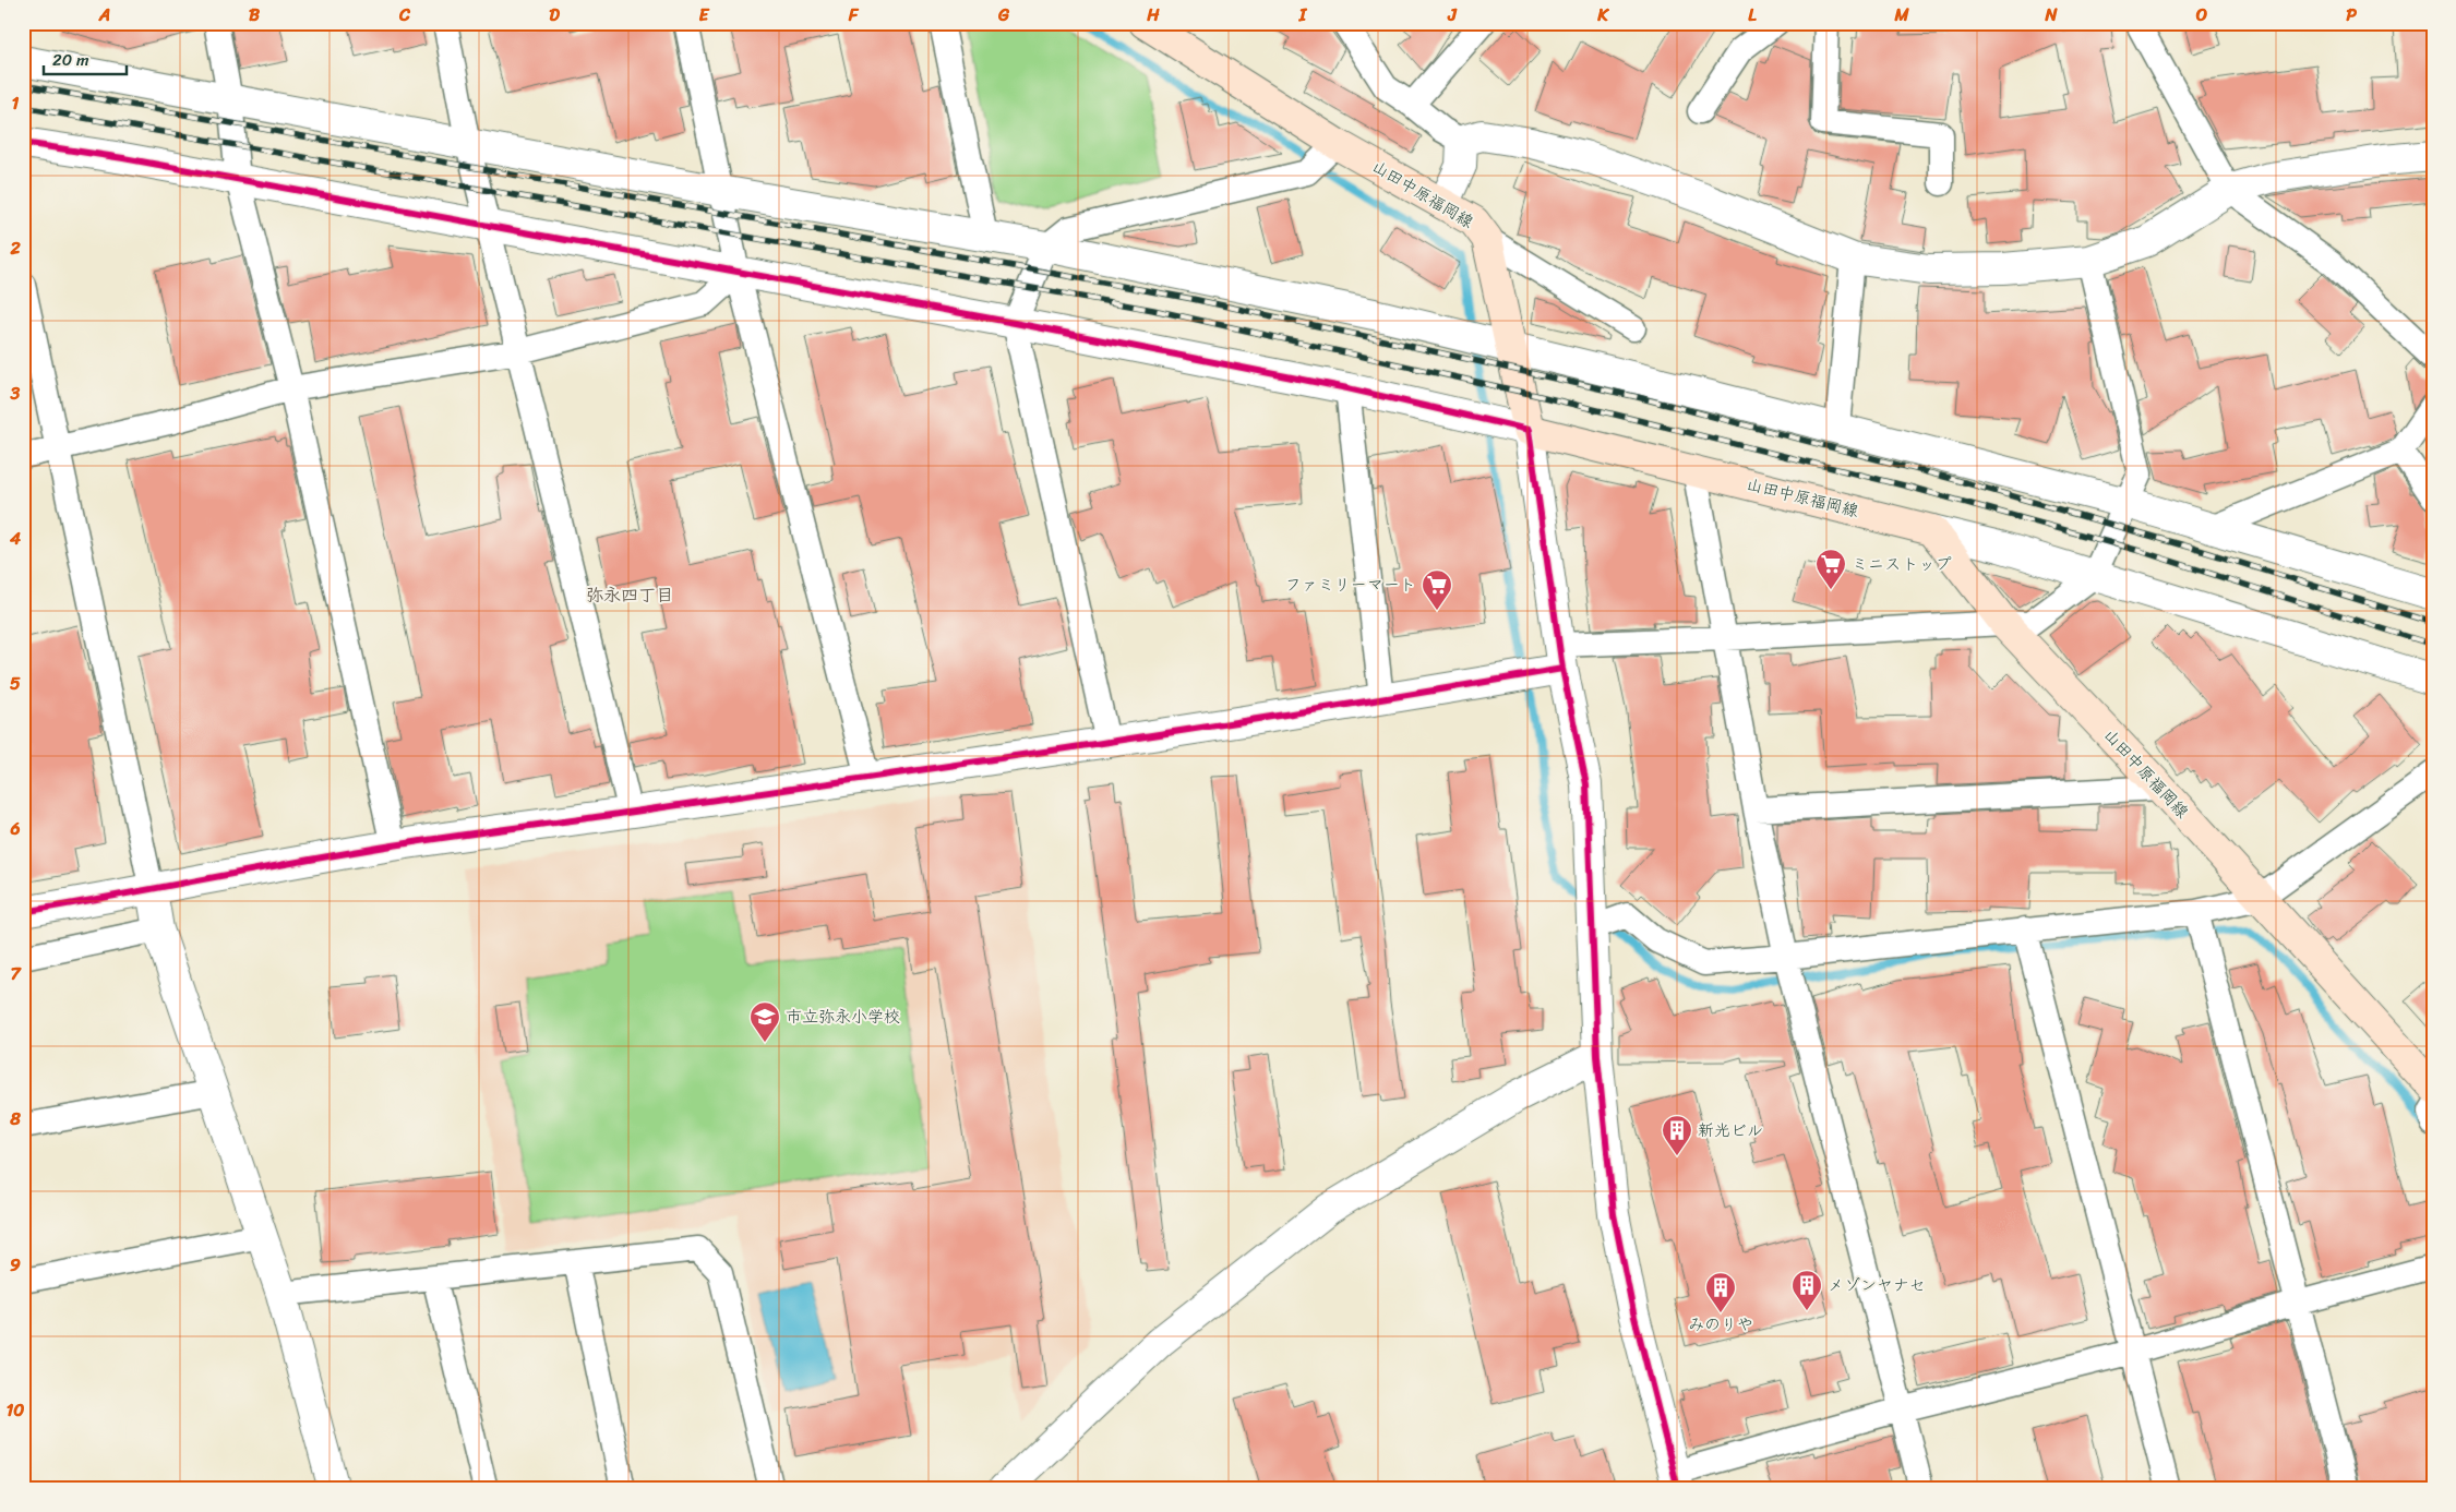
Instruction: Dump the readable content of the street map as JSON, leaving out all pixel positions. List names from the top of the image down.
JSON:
{
  "streets": {
    "main road": ["山田中原福岡線"]
  },
  "districts": ["弥永四丁目"],
  "places": {
    "supermarket": ["ミニストップ", "ファミリーマート"],
    "school or university": ["市立弥永小学校"],
    "building": ["新光ビル", "メゾンヤナセ", "みのりや"]
  },
  "scale_bar": "20 m",
  "grid": {
    "columns": [
      "A",
      "B",
      "C",
      "D",
      "E",
      "F",
      "G",
      "H",
      "I",
      "J",
      "K",
      "L",
      "M",
      "N",
      "O",
      "P"
    ],
    "rows": [
      "1",
      "2",
      "3",
      "4",
      "5",
      "6",
      "7",
      "8",
      "9",
      "10"
    ]
  }
}
